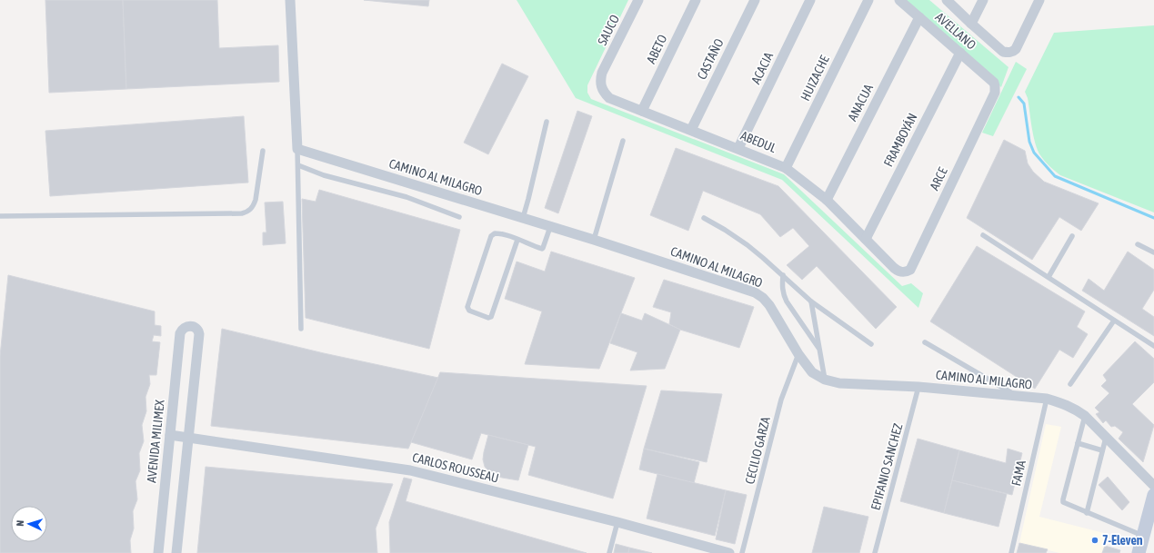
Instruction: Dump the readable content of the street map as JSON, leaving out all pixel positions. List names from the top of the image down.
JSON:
{
  "streets": {
    "street": [
      "SAUCO",
      "AVELLANO",
      "ABETO",
      "CASTAÑO",
      "ACACIA",
      "HUIZACHE",
      "ANACUA",
      "FRAMBOYÁN",
      "ABEDUL",
      "CAMINO AL MILAGRO",
      "ARCE",
      "AVENIDA MILIMEX",
      "CARLOS ROUSSEAU"
    ],
    "lane": ["CECILIO GARZA", "EPIFANIO SANCHEZ", "FAMA"]
  },
  "crossings": [
    ["SAUCO", "ABEDUL"],
    ["AVELLANO", "ANACUA"],
    ["AVELLANO", "FRAMBOYÁN"],
    ["AVELLANO", "ARCE"],
    ["ABETO", "ABEDUL"],
    ["CASTAÑO", "ABEDUL"],
    ["ACACIA", "ABEDUL"],
    ["HUIZACHE", "ABEDUL"],
    ["ANACUA", "ABEDUL"],
    ["FRAMBOYÁN", "ABEDUL"],
    ["ABEDUL", "ARCE"],
    ["CAMINO AL MILAGRO", "CECILIO GARZA"],
    ["CAMINO AL MILAGRO", "EPIFANIO SANCHEZ"],
    ["CAMINO AL MILAGRO", "FAMA"],
    ["AVENIDA MILIMEX", "CARLOS ROUSSEAU"]
  ],
  "places": ["7-Eleven"],
  "north": "left"
}
